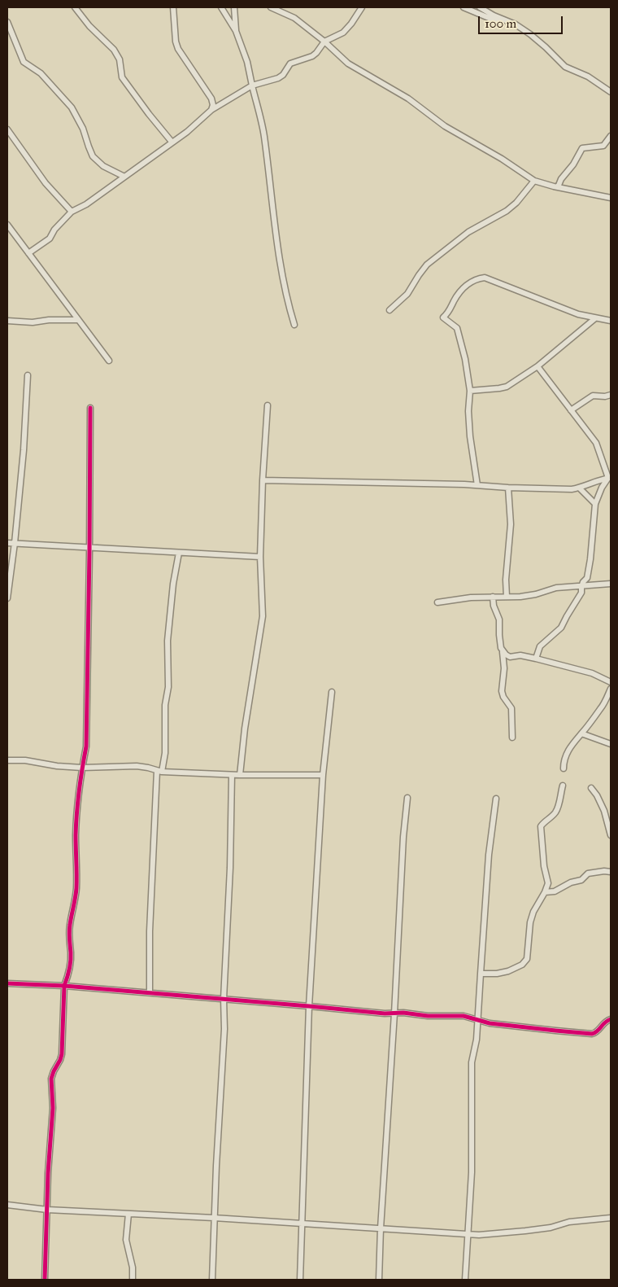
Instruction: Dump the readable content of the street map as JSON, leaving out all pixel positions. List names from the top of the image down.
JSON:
{
  "scale_bar": "100 m"
}
